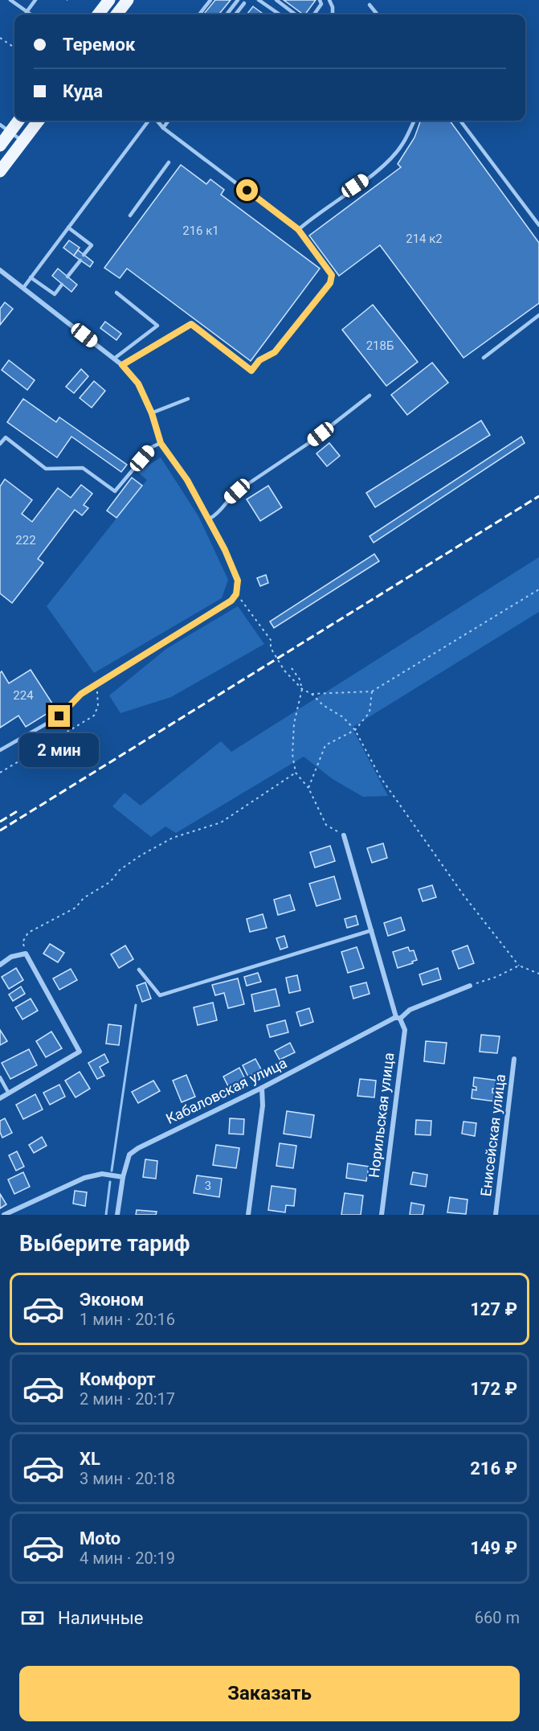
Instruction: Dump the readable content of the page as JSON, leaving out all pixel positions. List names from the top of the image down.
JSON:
{
  "streets": {
    "street": ["Кабаловская улица", "Норильская улица", "Енисейская улица"]
  },
  "crossings": [
    ["Кабаловская улица", "Норильская улица"]
  ],
  "house_numbers": [
    "216 к1",
    "214 к2",
    "218Б",
    "222",
    "224",
    "3"
  ],
  "page": {
    "banner": ["Теремок", "Куда"],
    "bubble": "2 мин",
    "heading": "Выберите тариф",
    "list": [
      {
        "name": "Эконом",
        "note": "1 мин · 20:16",
        "value": "127 ₽"
      },
      {
        "name": "Комфорт",
        "note": "2 мин · 20:17",
        "value": "172 ₽"
      },
      {
        "name": "XL",
        "note": "3 мин · 20:18",
        "value": "216 ₽"
      },
      {
        "name": "Moto",
        "note": "4 мин · 20:19",
        "value": "149 ₽"
      }
    ],
    "pay": ["Наличные", "660 m"],
    "buttons": "Заказать"
  }
}
